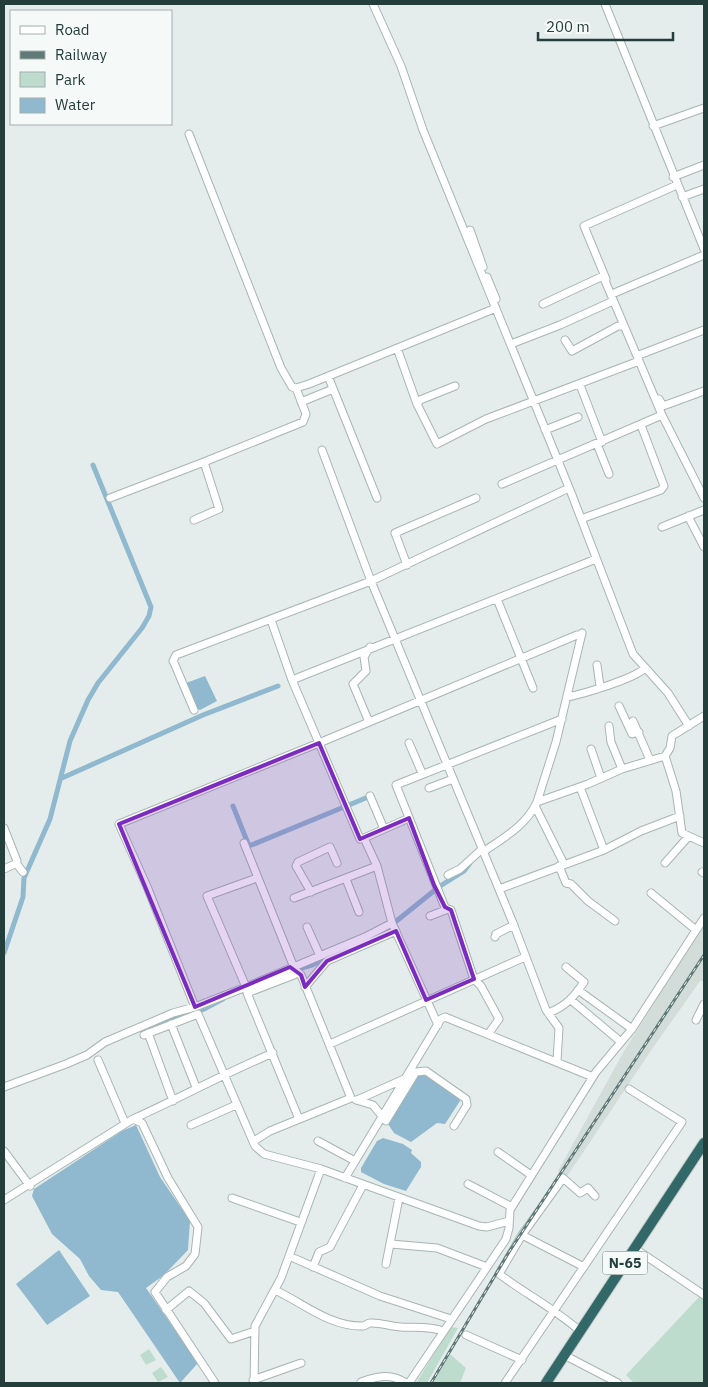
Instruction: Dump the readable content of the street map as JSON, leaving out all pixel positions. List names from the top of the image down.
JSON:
{
  "streets": {
    "highway": ["N-65"]
  },
  "legend": [
    "Road",
    "Railway",
    "Park",
    "Water"
  ],
  "scale_bar": "200 m"
}
